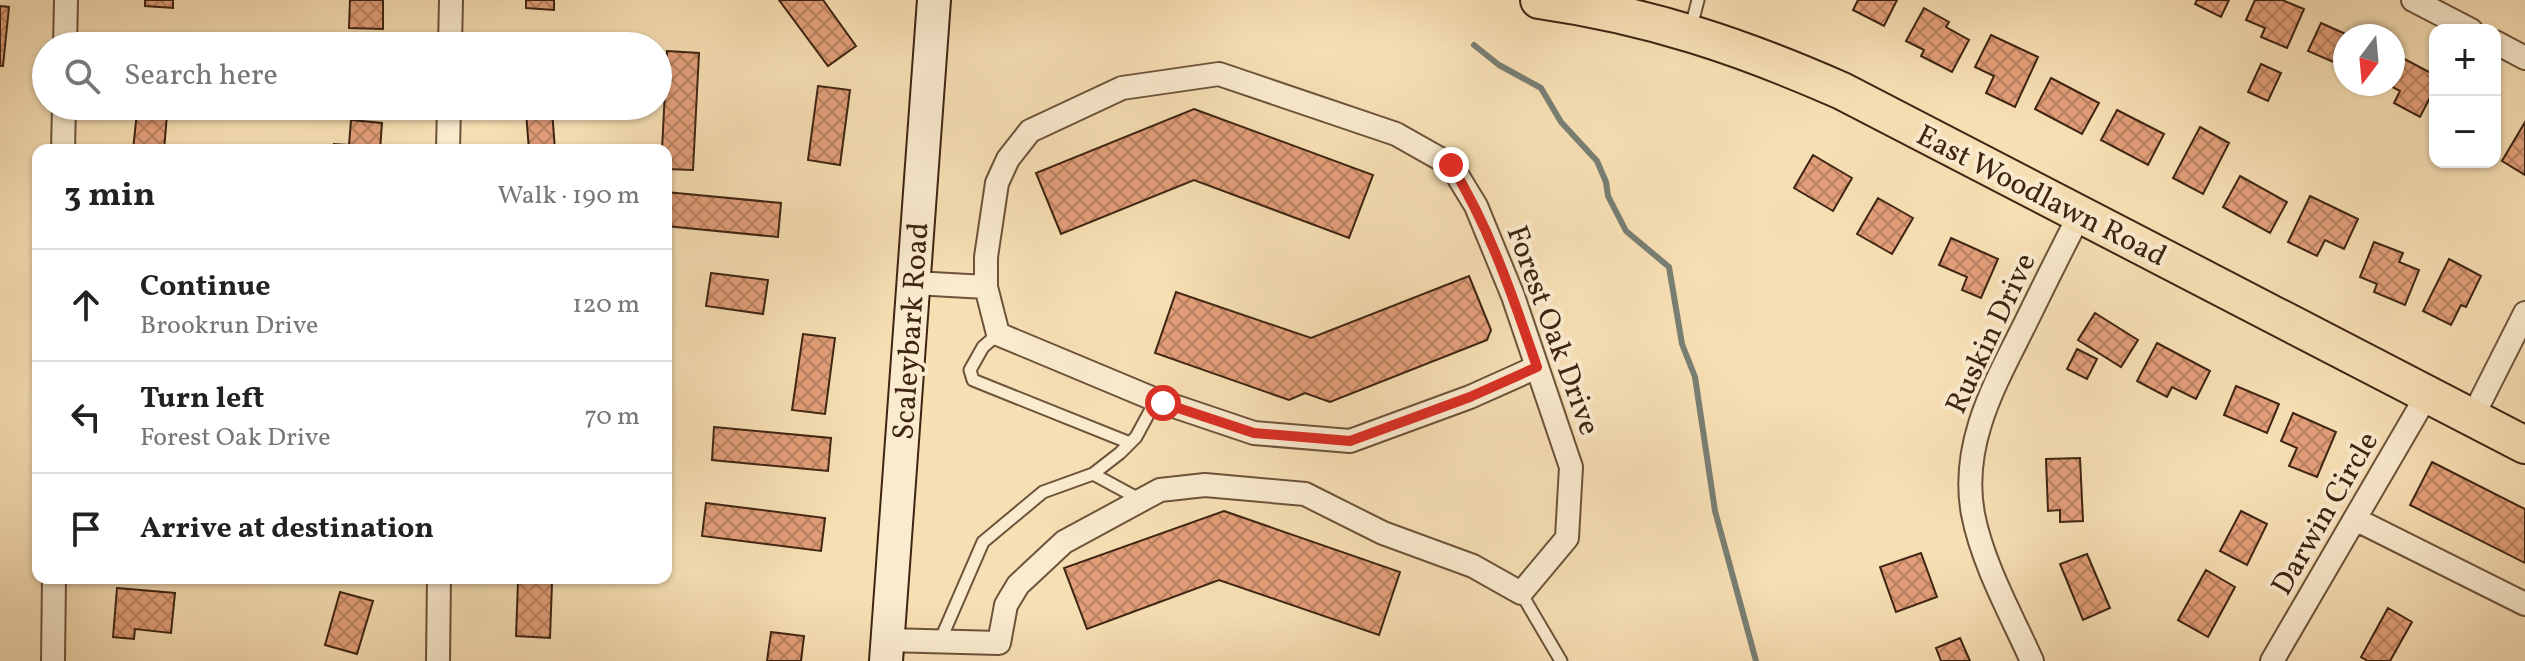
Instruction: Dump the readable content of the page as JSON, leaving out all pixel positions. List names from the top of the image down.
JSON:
{
  "streets": {
    "main road": ["East Woodlawn Road"],
    "street": [
      "Forest Oak Drive",
      "Scaleybark Road",
      "Ruskin Drive",
      "Darwin Circle"
    ]
  },
  "crossings": [
    ["East Woodlawn Road", "Ruskin Drive"],
    ["East Woodlawn Road", "Darwin Circle"]
  ],
  "north": "bottom",
  "page": {
    "map_buttons": ["+", "−"],
    "search": "Search here",
    "heading": ["3 min", "Walk · 190 m"],
    "list": [
      ["Continue", "Brookrun Drive", "120 m"],
      ["Turn left", "Forest Oak Drive", "70 m"],
      "Arrive at destination"
    ]
  }
}
